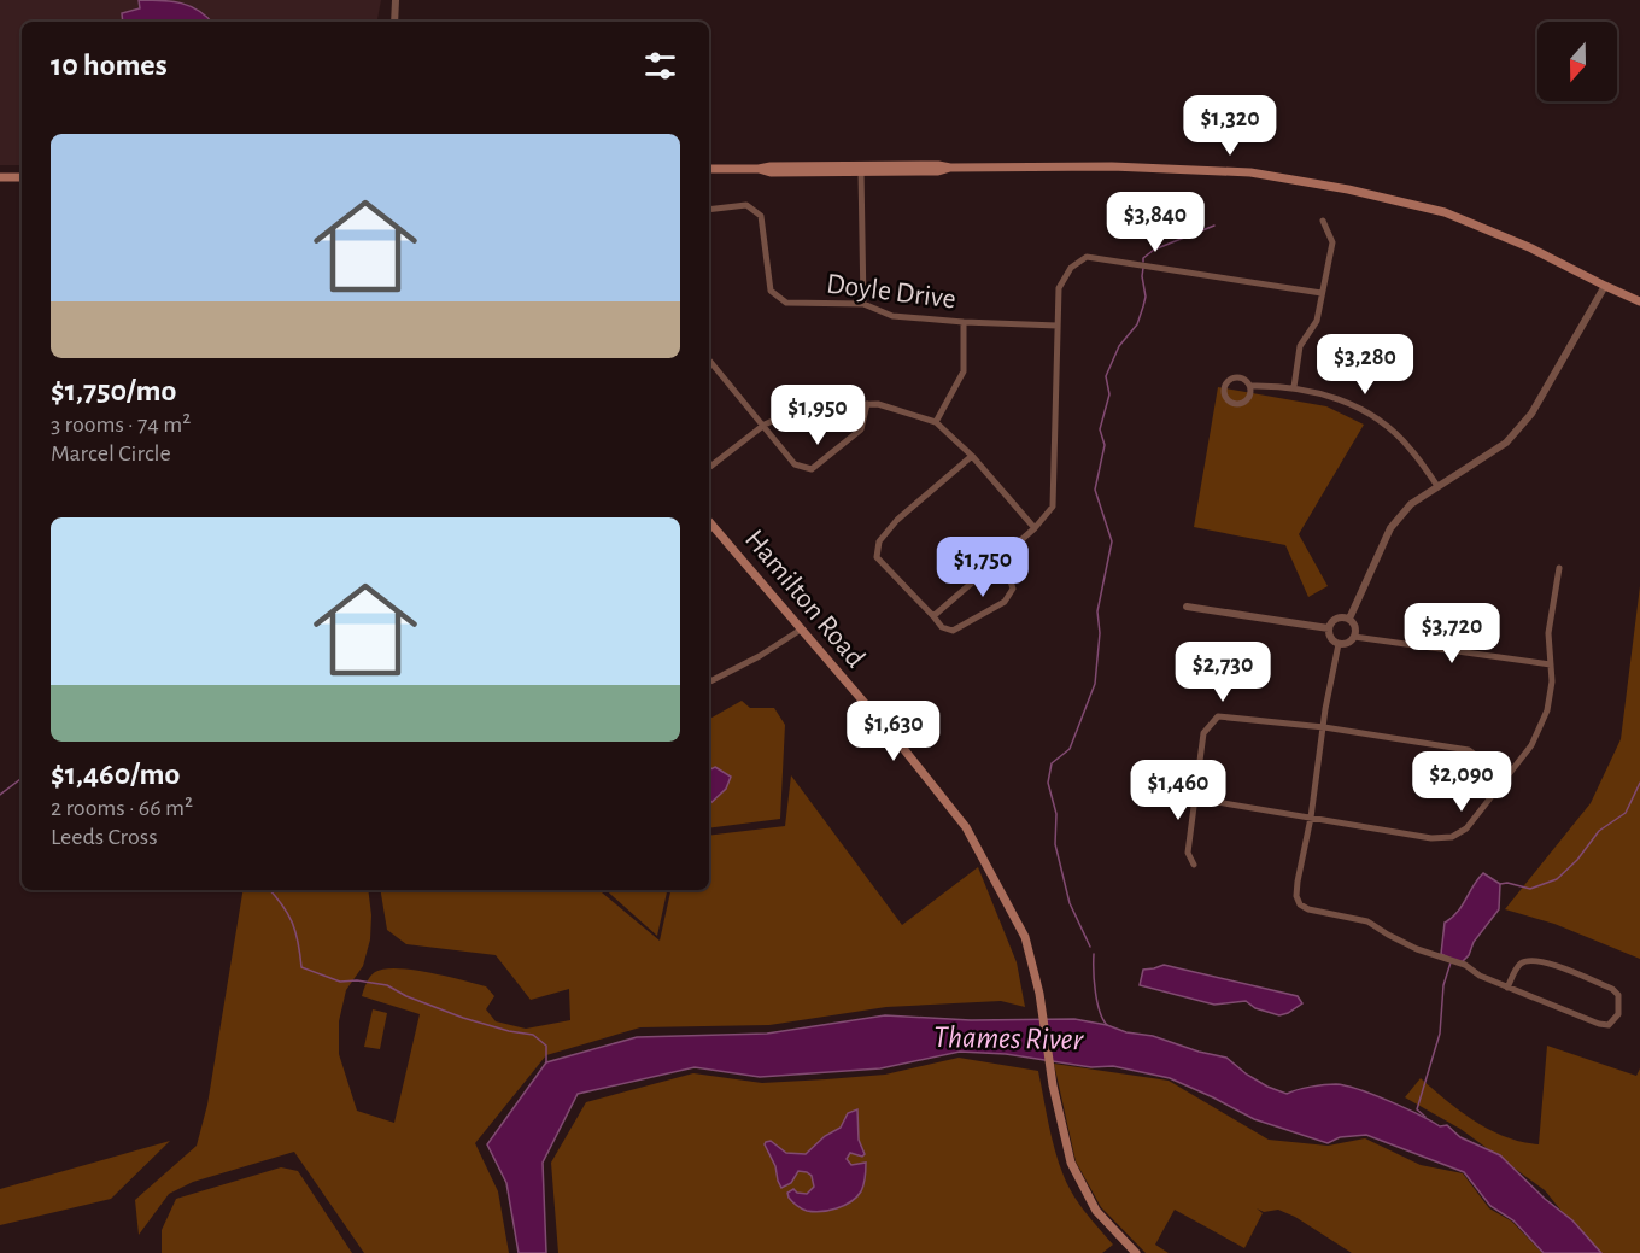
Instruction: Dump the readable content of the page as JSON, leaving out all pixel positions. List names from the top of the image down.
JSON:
{
  "streets": {
    "main road": ["Hamilton Road"],
    "street": ["Doyle Drive"]
  },
  "water": ["Thames River"],
  "north": "bottom",
  "page": {
    "heading": "10 homes",
    "price": [
      "$1,320",
      "$3,840",
      "$3,280",
      "$1,950",
      "$1,750",
      "$3,720",
      "$2,730",
      "$1,630",
      "$2,090",
      "$1,460"
    ],
    "list": [
      {
        "name": "$1,750/mo",
        "note": "3 rooms · 74 m² · Marcel Circle"
      },
      {
        "name": "$1,460/mo",
        "note": "2 rooms · 66 m² · Leeds Cross"
      }
    ]
  }
}
